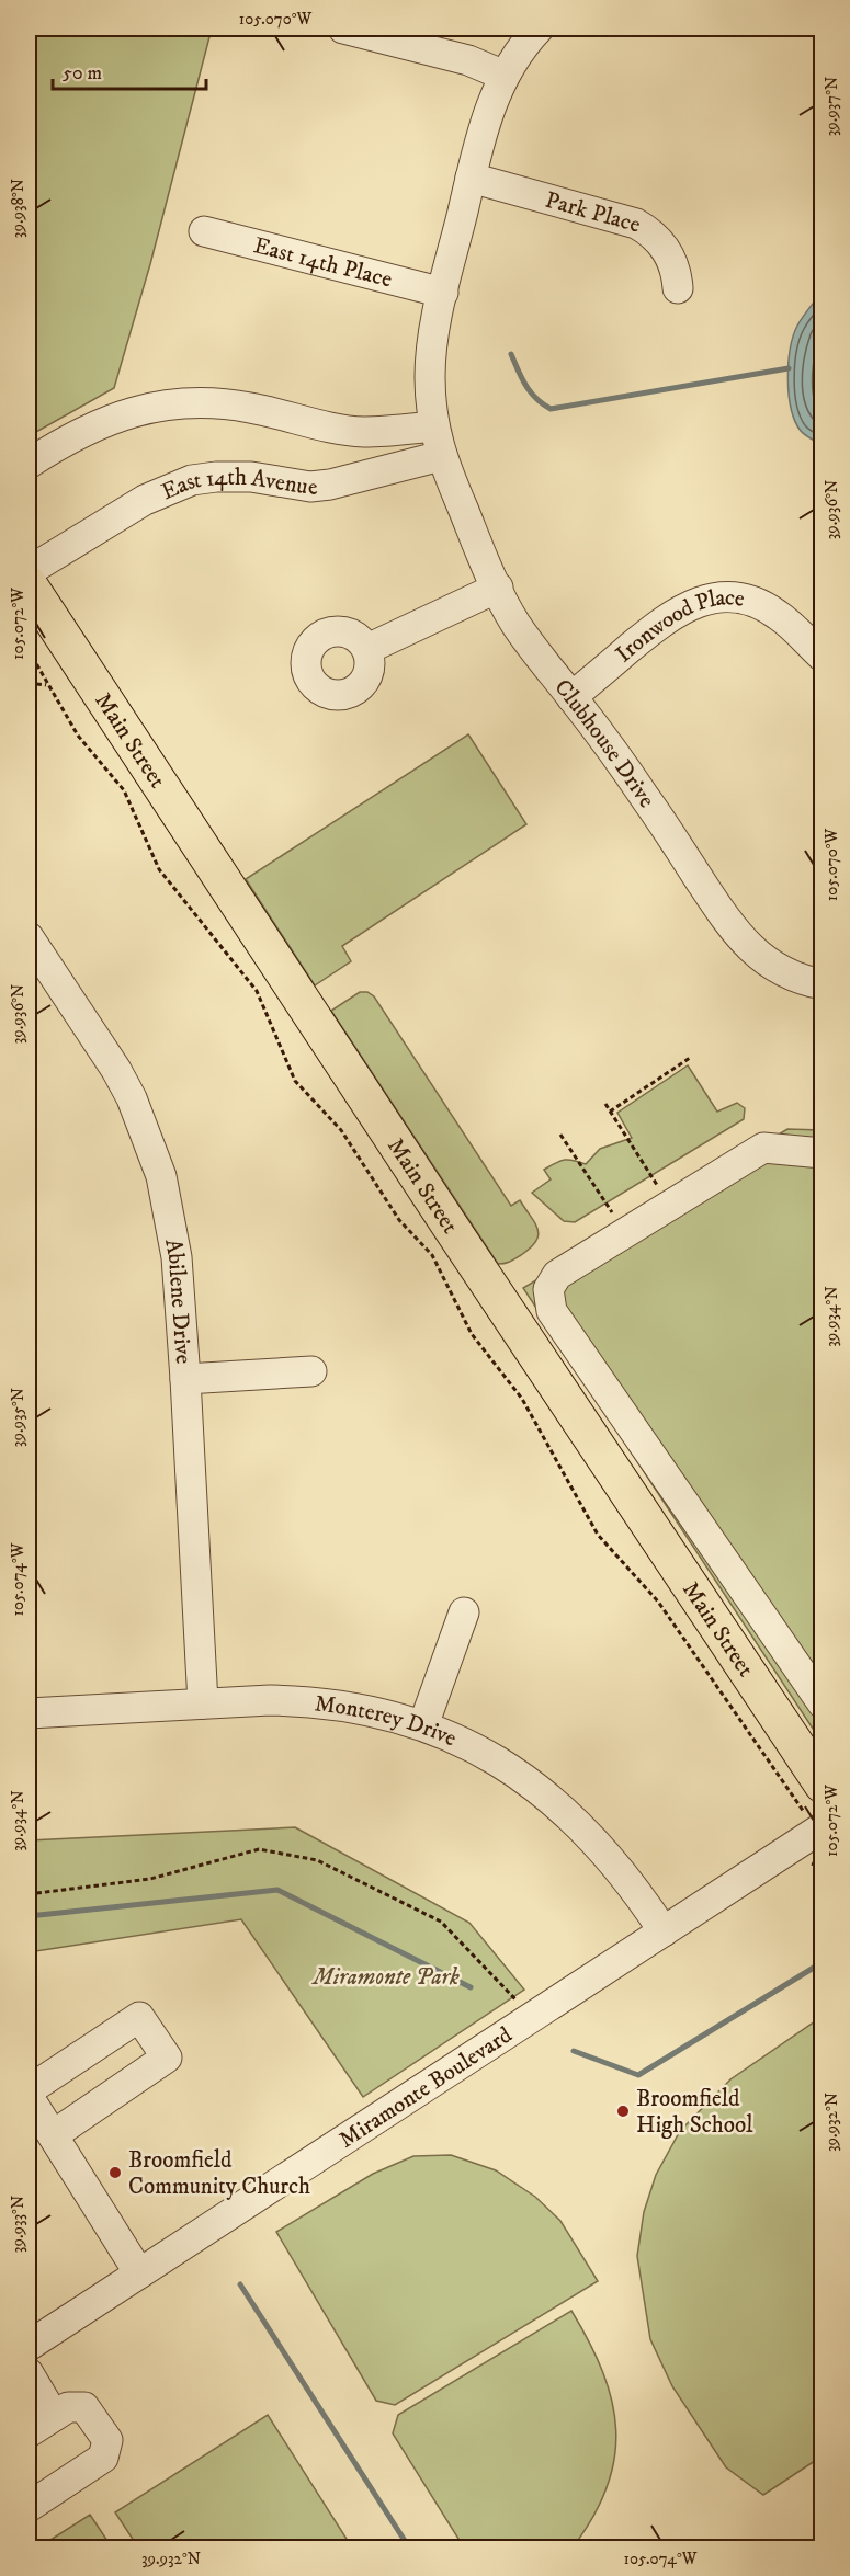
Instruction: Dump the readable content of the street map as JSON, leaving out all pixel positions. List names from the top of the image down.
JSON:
{
  "streets": {
    "main road": ["Main Street"],
    "street": [
      "Park Place",
      "East 14th Place",
      "East 14th Avenue",
      "Ironwood Place",
      "Clubhouse Drive",
      "Abilene Drive",
      "Monterey Drive",
      "Miramonte Boulevard"
    ]
  },
  "crossings": [
    ["East 14th Avenue", "Clubhouse Drive"],
    ["Ironwood Place", "Clubhouse Drive"],
    ["Abilene Drive", "Monterey Drive"],
    ["Monterey Drive", "Miramonte Boulevard"]
  ],
  "parks": ["Miramonte Park"],
  "places": ["Broomfield High School", "Broomfield Community Church"],
  "scale_bar": "50 m",
  "coordinates": [
    "105.070°W",
    "39.937°N",
    "39.938°N",
    "39.936°N",
    "105.072°W",
    "39.934°N",
    "39.935°N",
    "105.074°W",
    "39.932°N",
    "39.933°N"
  ]
}
